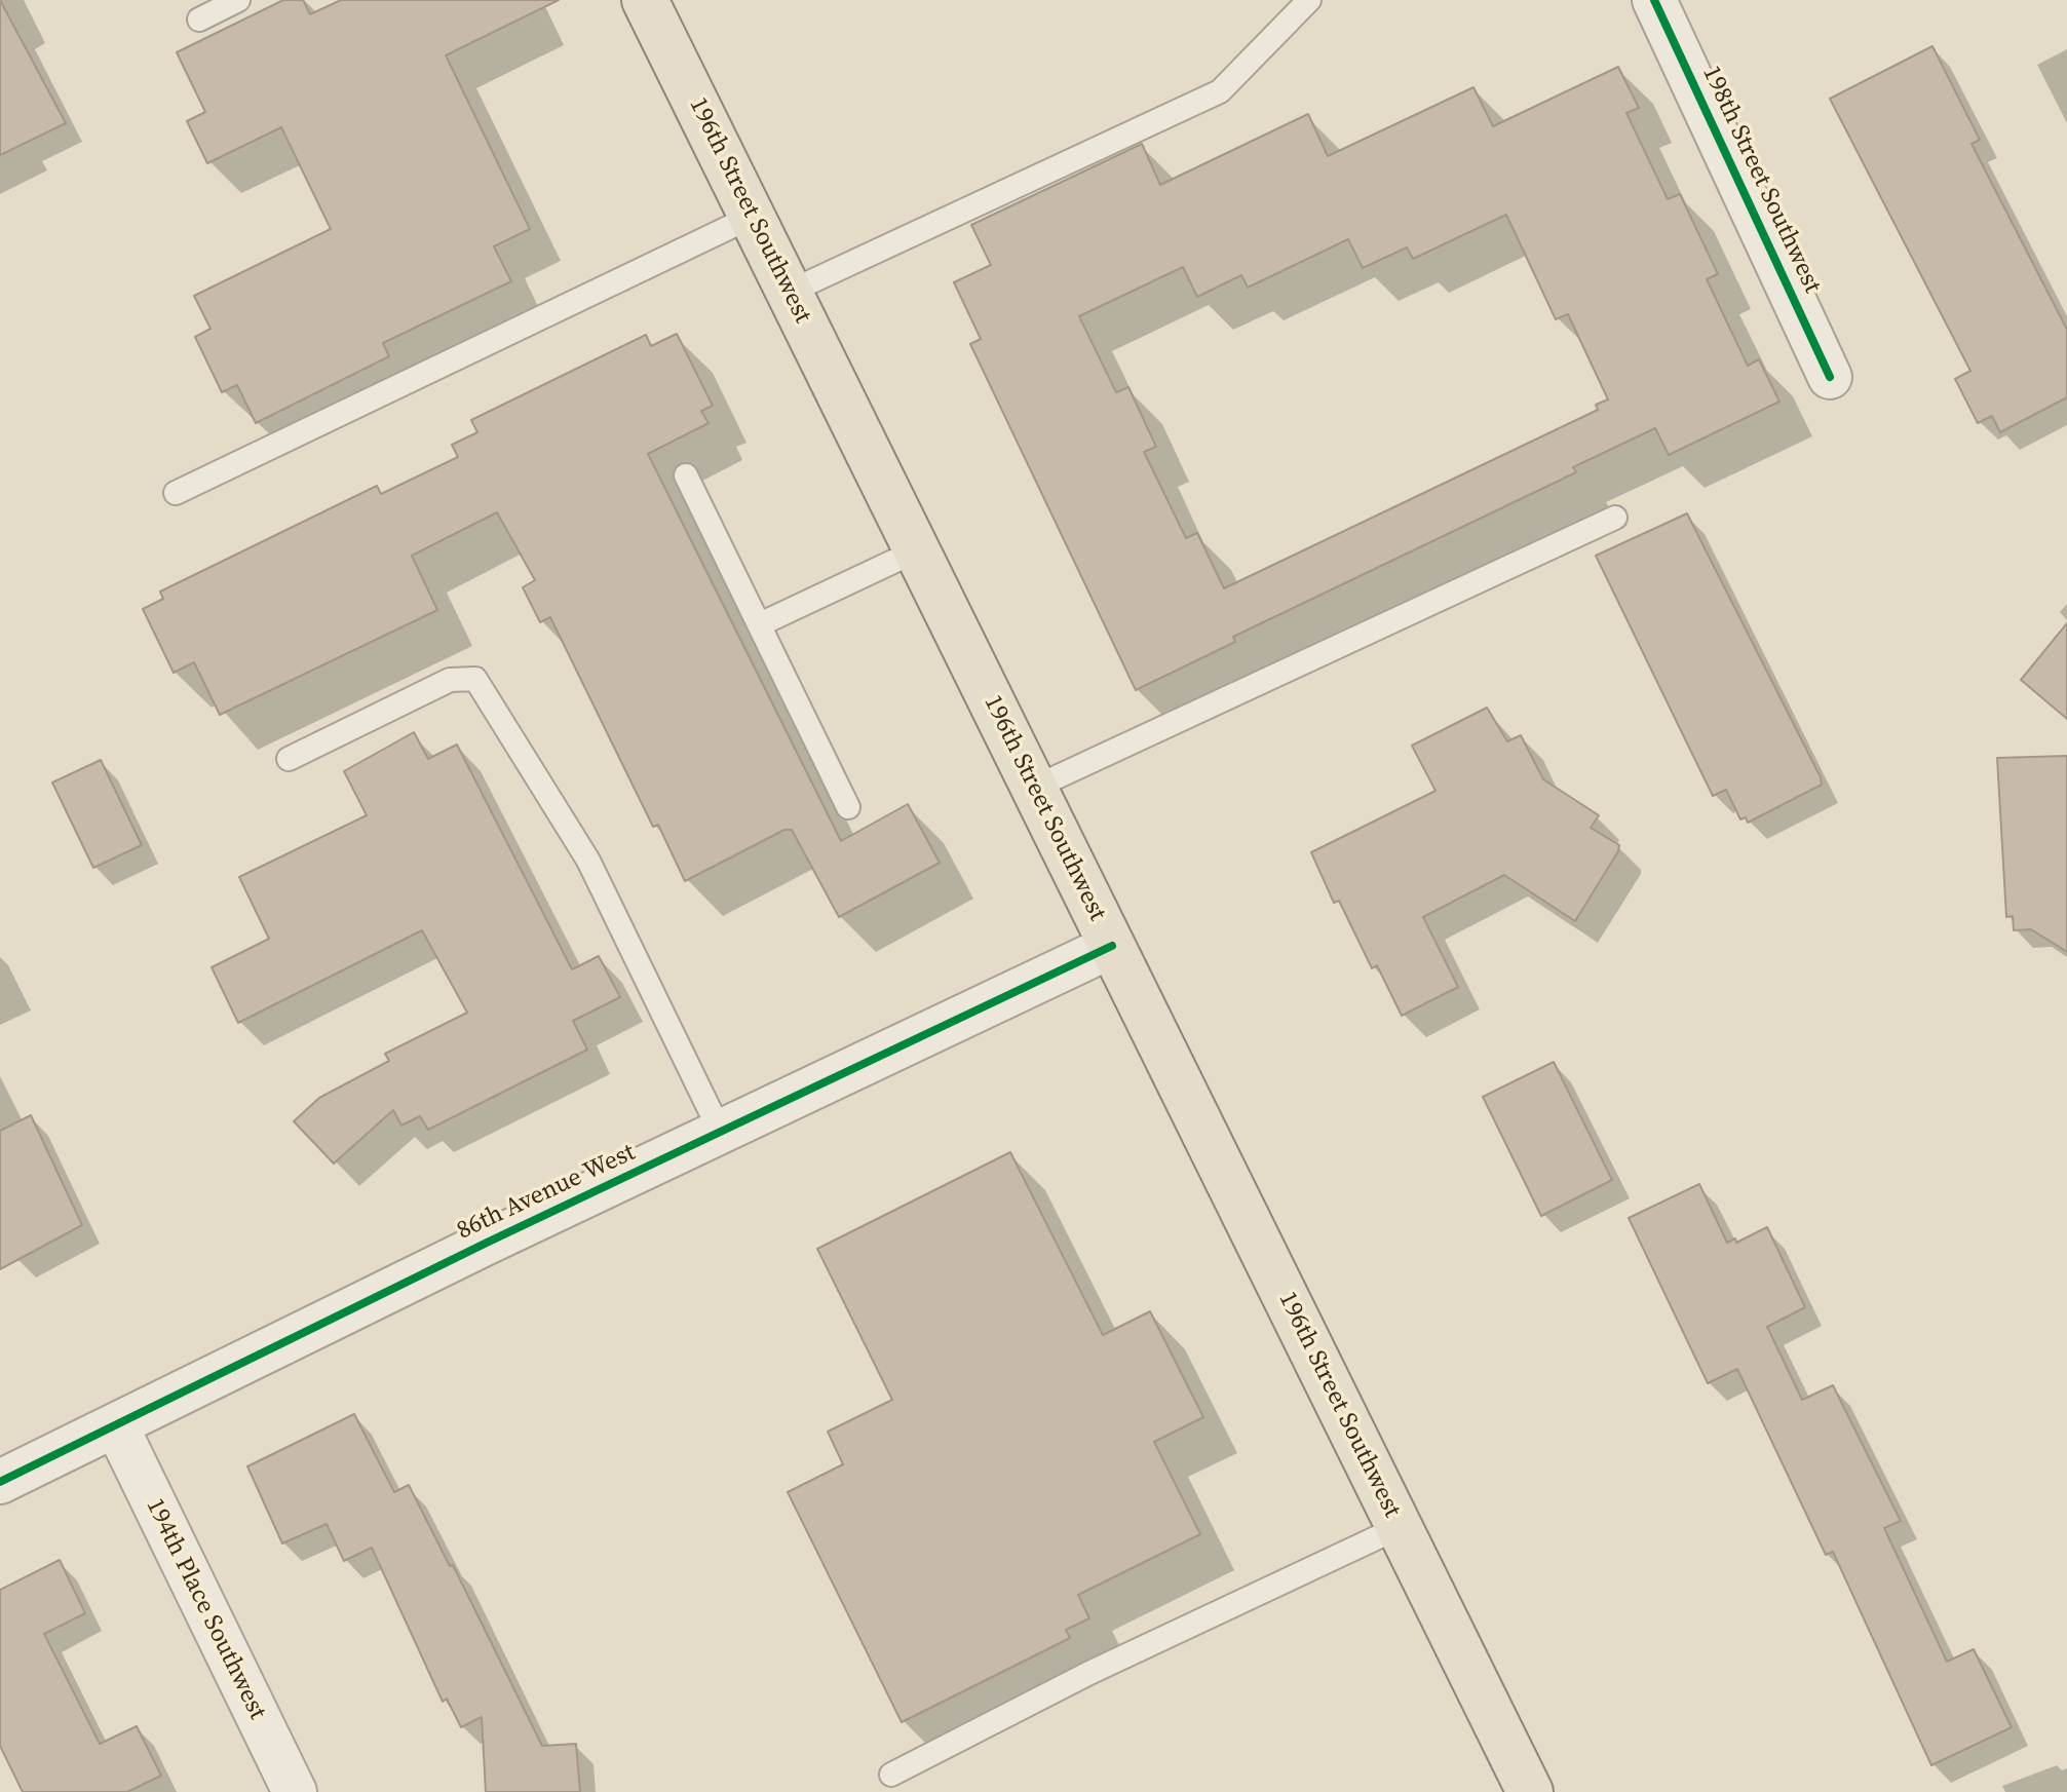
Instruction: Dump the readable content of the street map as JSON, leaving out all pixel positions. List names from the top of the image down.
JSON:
{
  "streets": {
    "main road": ["196th Street Southwest"],
    "street": ["198th Street Southwest", "86th Avenue West", "194th Place Southwest"]
  },
  "crossings": [
    ["196th Street Southwest", "86th Avenue West"],
    ["86th Avenue West", "194th Place Southwest"]
  ]
}
